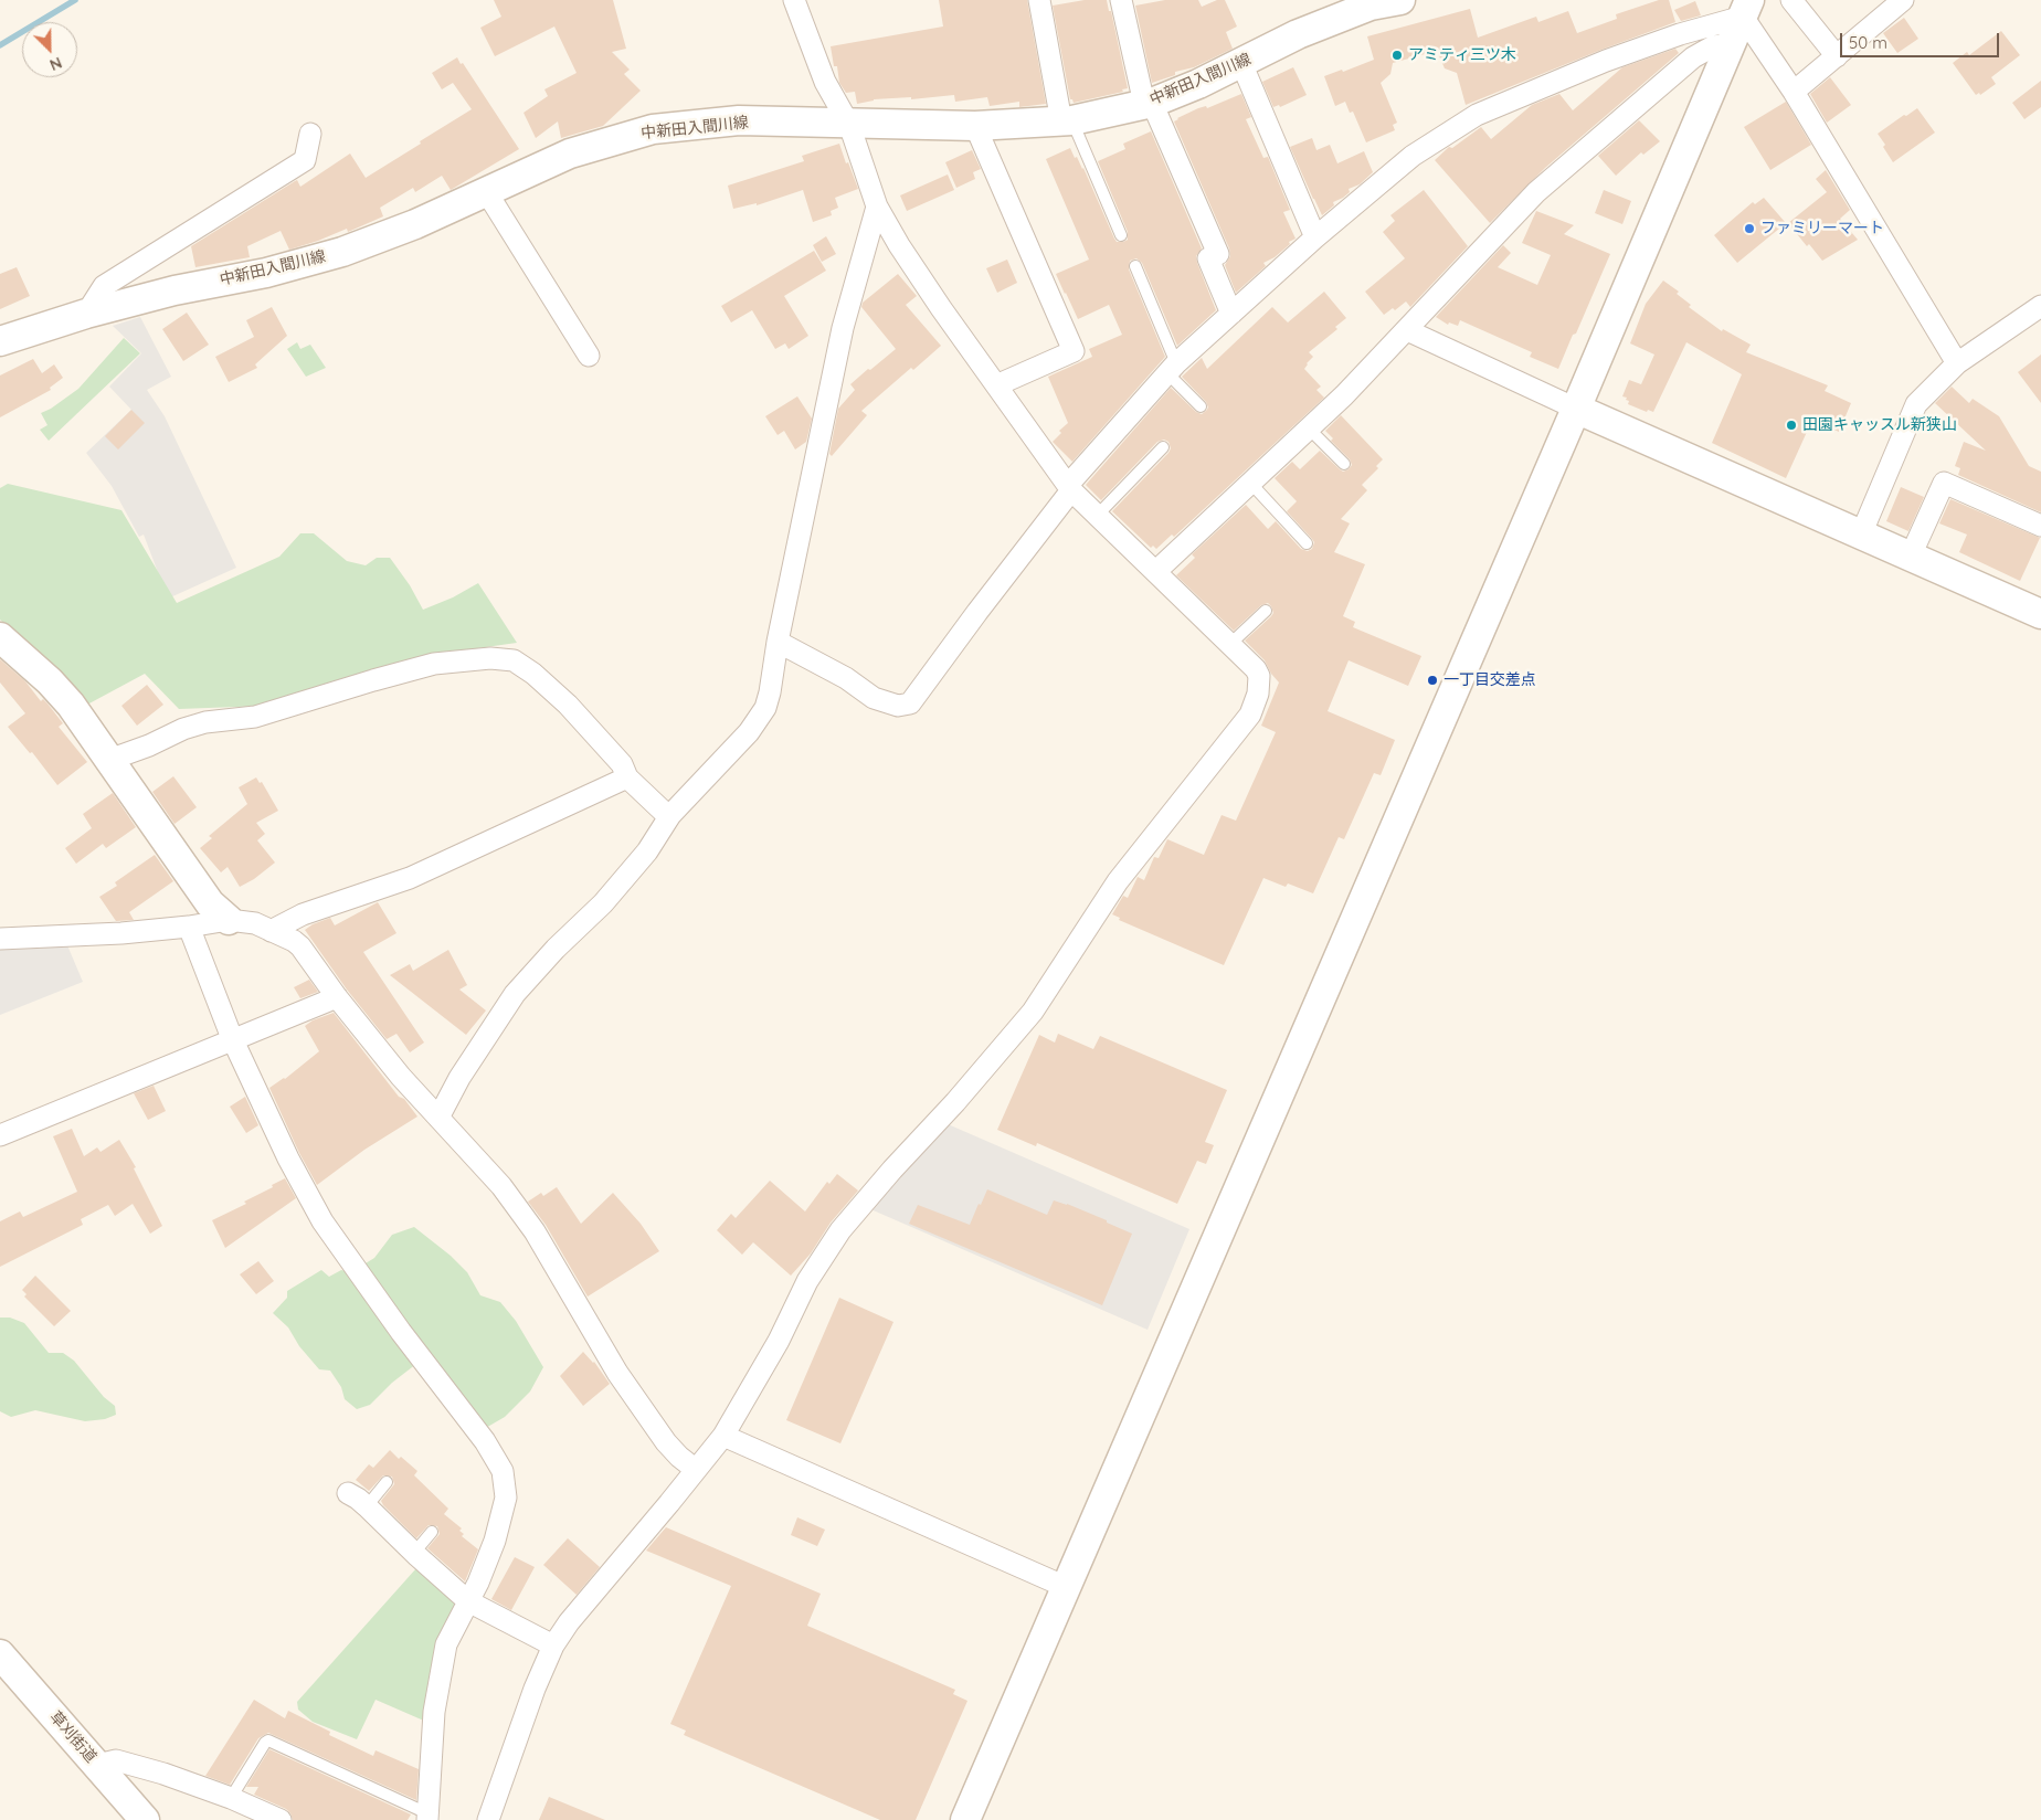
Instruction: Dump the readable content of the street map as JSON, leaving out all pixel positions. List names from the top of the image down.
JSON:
{
  "streets": {
    "street": ["中新田入間川線", "草刈街道"]
  },
  "places": [
    "アミティ三ツ木",
    "ファミリーマート",
    "田園キャッスル新狭山",
    "一丁目交差点"
  ],
  "scale_bar": "50 m",
  "north": "bottom right"
}
